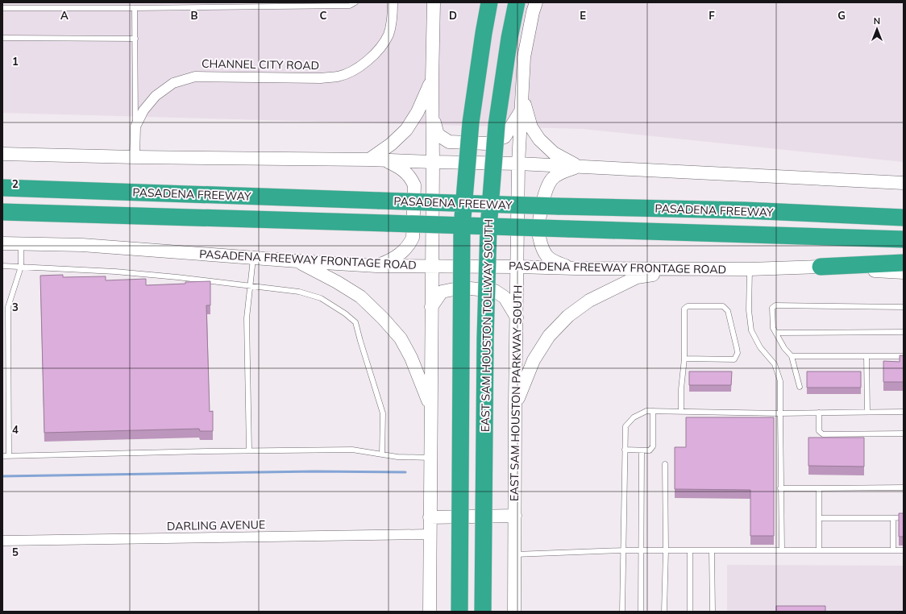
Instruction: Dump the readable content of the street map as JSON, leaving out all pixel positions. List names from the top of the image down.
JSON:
{
  "streets": {
    "highway": ["PASADENA FREEWAY", "EAST SAM HOUSTON TOLLWAY SOUTH"],
    "main road": ["PASADENA FREEWAY FRONTAGE ROAD", "EAST SAM HOUSTON PARKWAY SOUTH"],
    "street": ["CHANNEL CITY ROAD", "DARLING AVENUE"]
  },
  "crossings": [
    ["PASADENA FREEWAY FRONTAGE ROAD", "EAST SAM HOUSTON PARKWAY SOUTH"]
  ],
  "north": "top",
  "grid": {
    "columns": [
      "A",
      "B",
      "C",
      "D",
      "E",
      "F",
      "G"
    ],
    "rows": [
      "1",
      "2",
      "3",
      "4",
      "5"
    ]
  }
}
